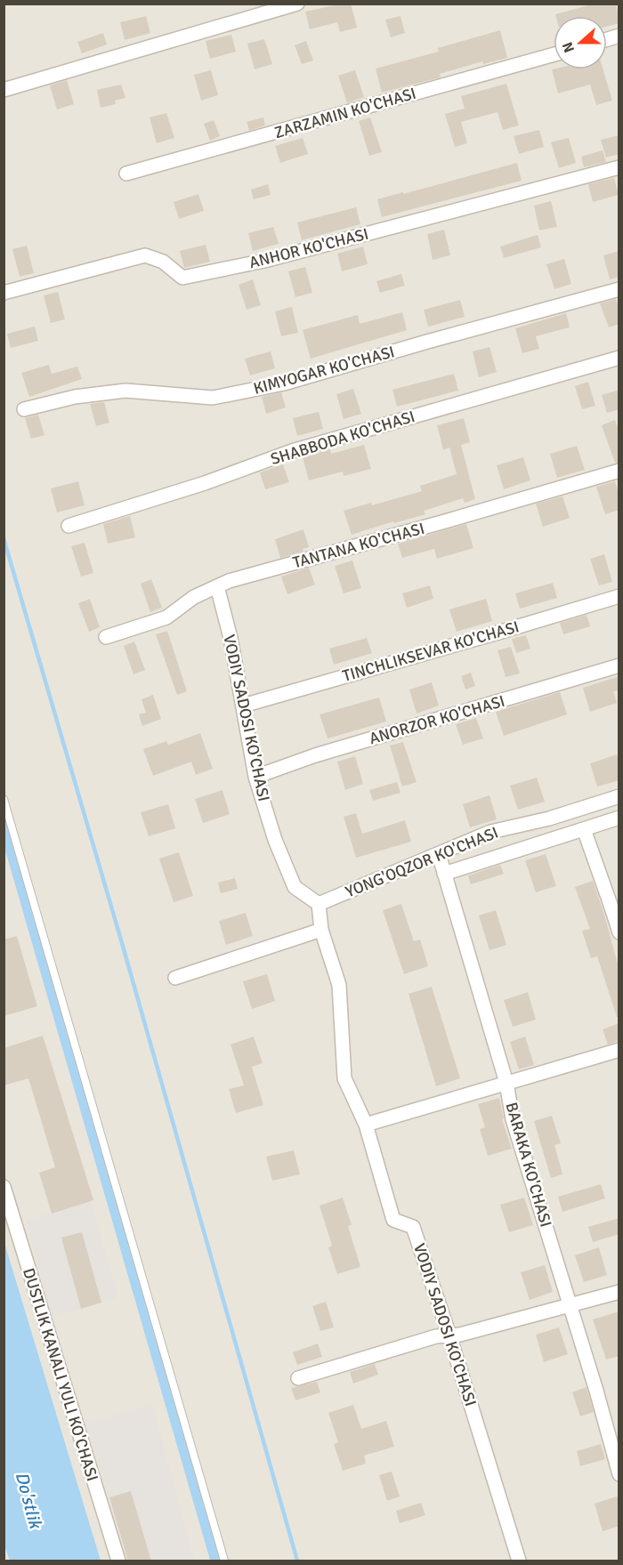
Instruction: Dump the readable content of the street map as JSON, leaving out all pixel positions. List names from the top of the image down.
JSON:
{
  "streets": {
    "street": [
      "ZARZAMIN KO'CHASI",
      "ANHOR KO'CHASI",
      "KIMYOGAR KO'CHASI",
      "SHABBODA KO'CHASI",
      "TANTANA KO'CHASI",
      "TINCHLIKSEVAR KO'CHASI",
      "VODIY SADOSI KO'CHASI",
      "ANORZOR KO'CHASI",
      "YONG'OQZOR KO'CHASI",
      "BARAKA KO'CHASI",
      "DUSTLIK KANALI YULI KO'CHASI"
    ]
  },
  "crossings": [
    ["TANTANA KO'CHASI", "VODIY SADOSI KO'CHASI"],
    ["TINCHLIKSEVAR KO'CHASI", "VODIY SADOSI KO'CHASI"],
    ["VODIY SADOSI KO'CHASI", "ANORZOR KO'CHASI"],
    ["VODIY SADOSI KO'CHASI", "YONG'OQZOR KO'CHASI"],
    ["YONG'OQZOR KO'CHASI", "BARAKA KO'CHASI"]
  ],
  "water": ["Do'stlik"],
  "north": "left"
}
